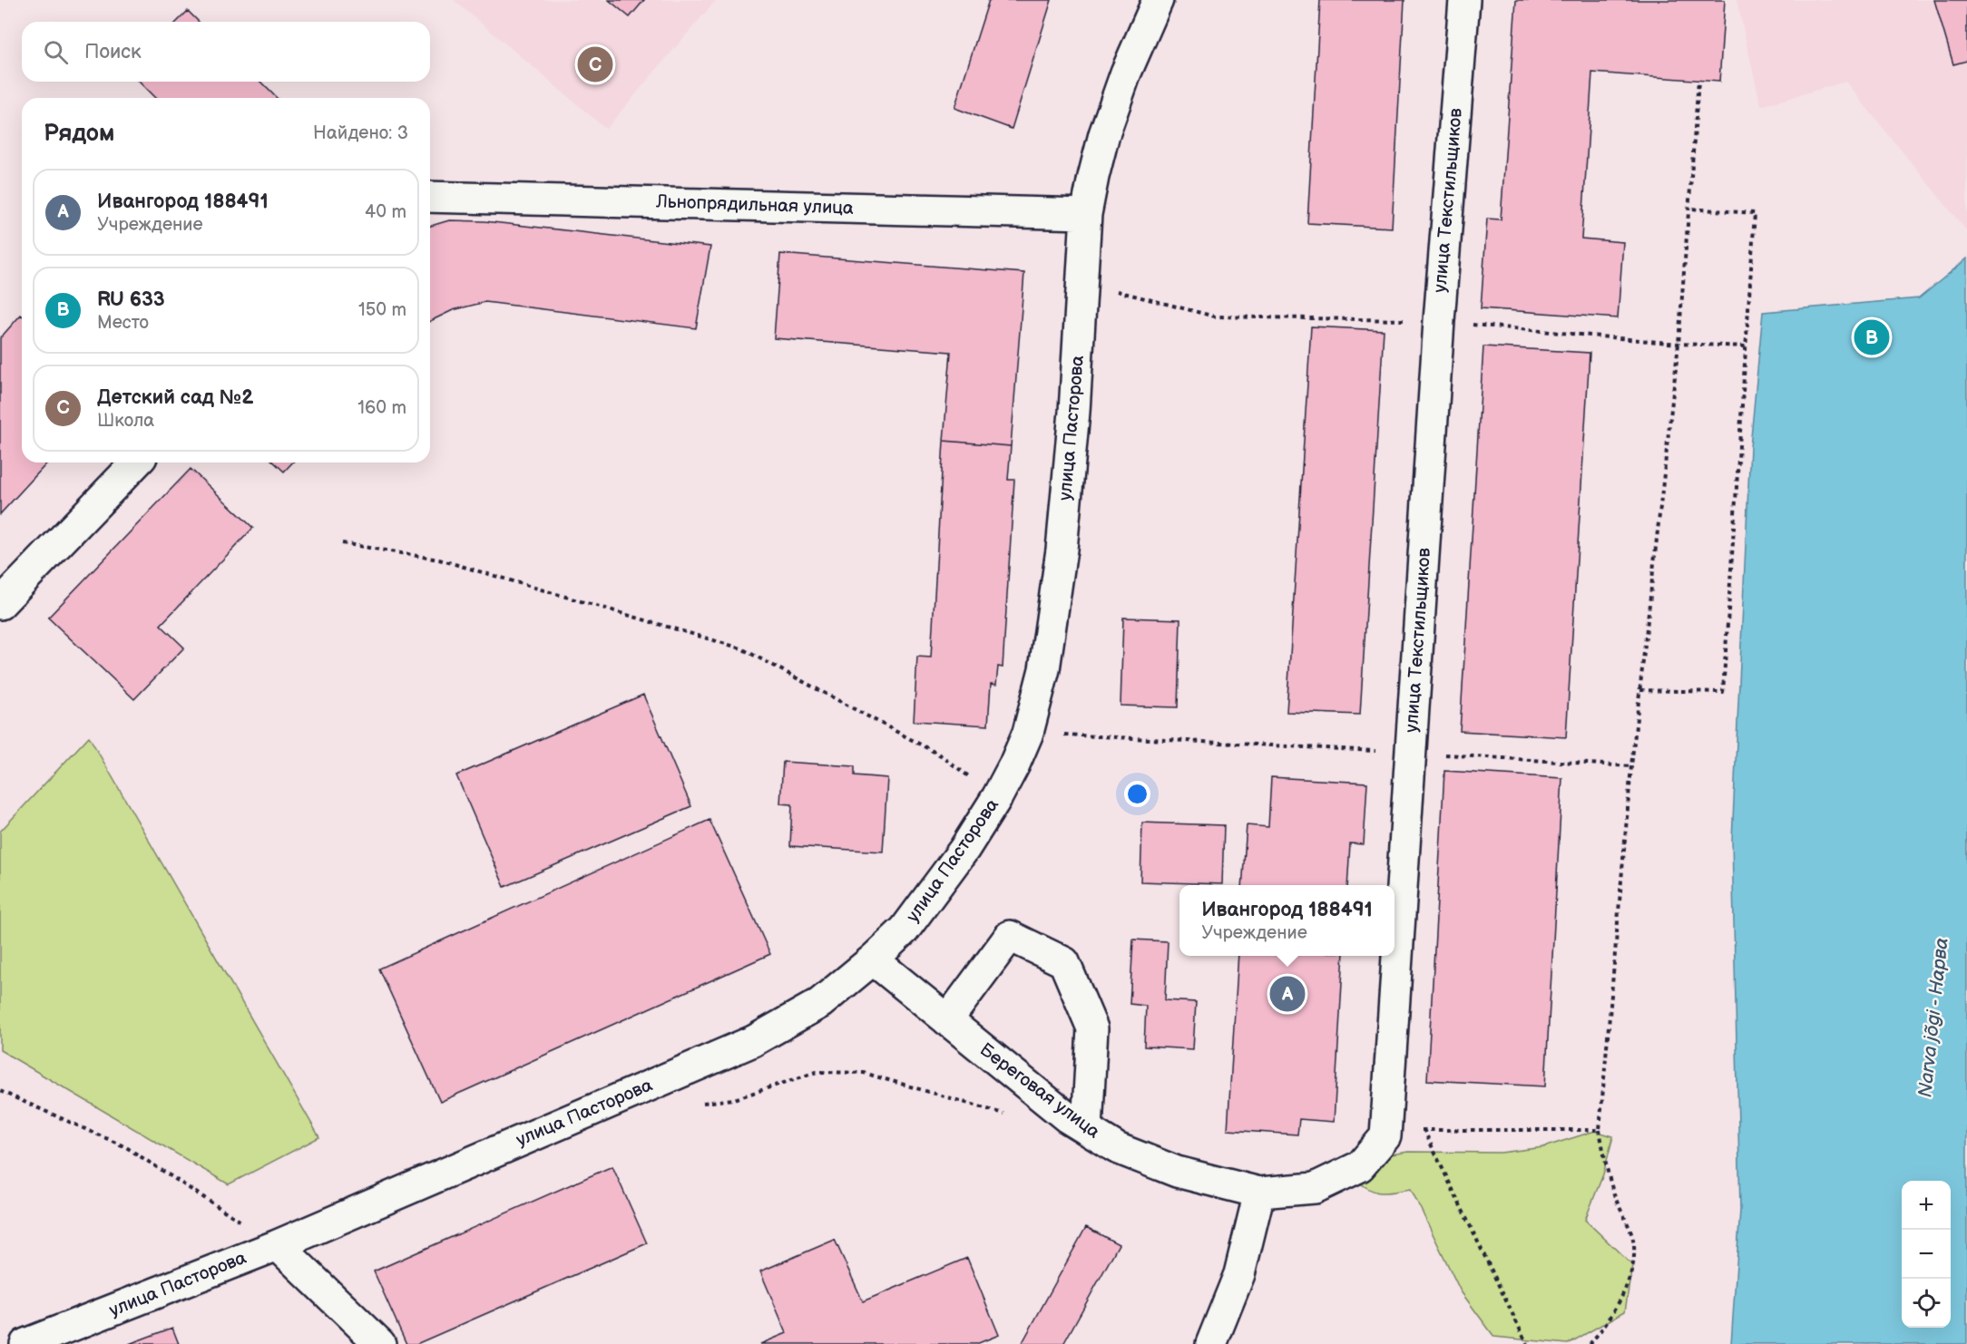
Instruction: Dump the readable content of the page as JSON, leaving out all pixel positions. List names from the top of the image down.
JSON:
{
  "streets": {
    "street": [
      "улица Текстильщиков",
      "Льнопрядильная улица",
      "улица Пасторова",
      "Береговая улица"
    ]
  },
  "crossings": [
    ["Льнопрядильная улица", "улица Пасторова"],
    ["улица Пасторова", "Береговая улица"]
  ],
  "water": ["Narva jõgi - Нарва"],
  "page": {
    "search": "Поиск",
    "pins": ["C", "B", "A"],
    "heading": ["Рядом", "Найдено: 3"],
    "list": [
      {
        "mark": "A",
        "name": "Ивангород 188491",
        "note": "Учреждение",
        "value": "40 m"
      },
      {
        "mark": "B",
        "name": "RU 633",
        "note": "Место",
        "value": "150 m"
      },
      {
        "mark": "C",
        "name": "Детский сад №2",
        "note": "Школа",
        "value": "160 m"
      }
    ],
    "popup": ["Ивангород 188491", "Учреждение"],
    "map_buttons": ["+", "−"]
  }
}
